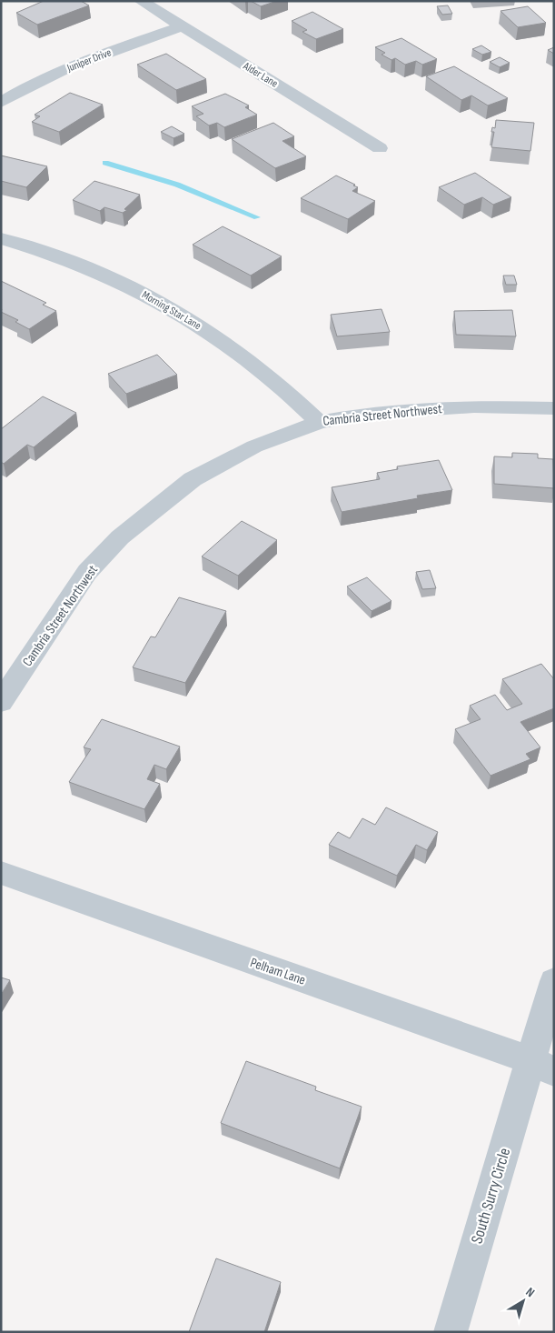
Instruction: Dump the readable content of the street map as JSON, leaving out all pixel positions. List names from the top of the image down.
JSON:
{
  "streets": {
    "street": [
      "Juniper Drive",
      "Alder Lane",
      "Morning Star Lane",
      "Cambria Street Northwest",
      "Pelham Lane",
      "South Surry Circle"
    ]
  },
  "crossings": [
    ["Juniper Drive", "Alder Lane"],
    ["Morning Star Lane", "Cambria Street Northwest"],
    ["Pelham Lane", "South Surry Circle"]
  ],
  "north": "top right"
}
